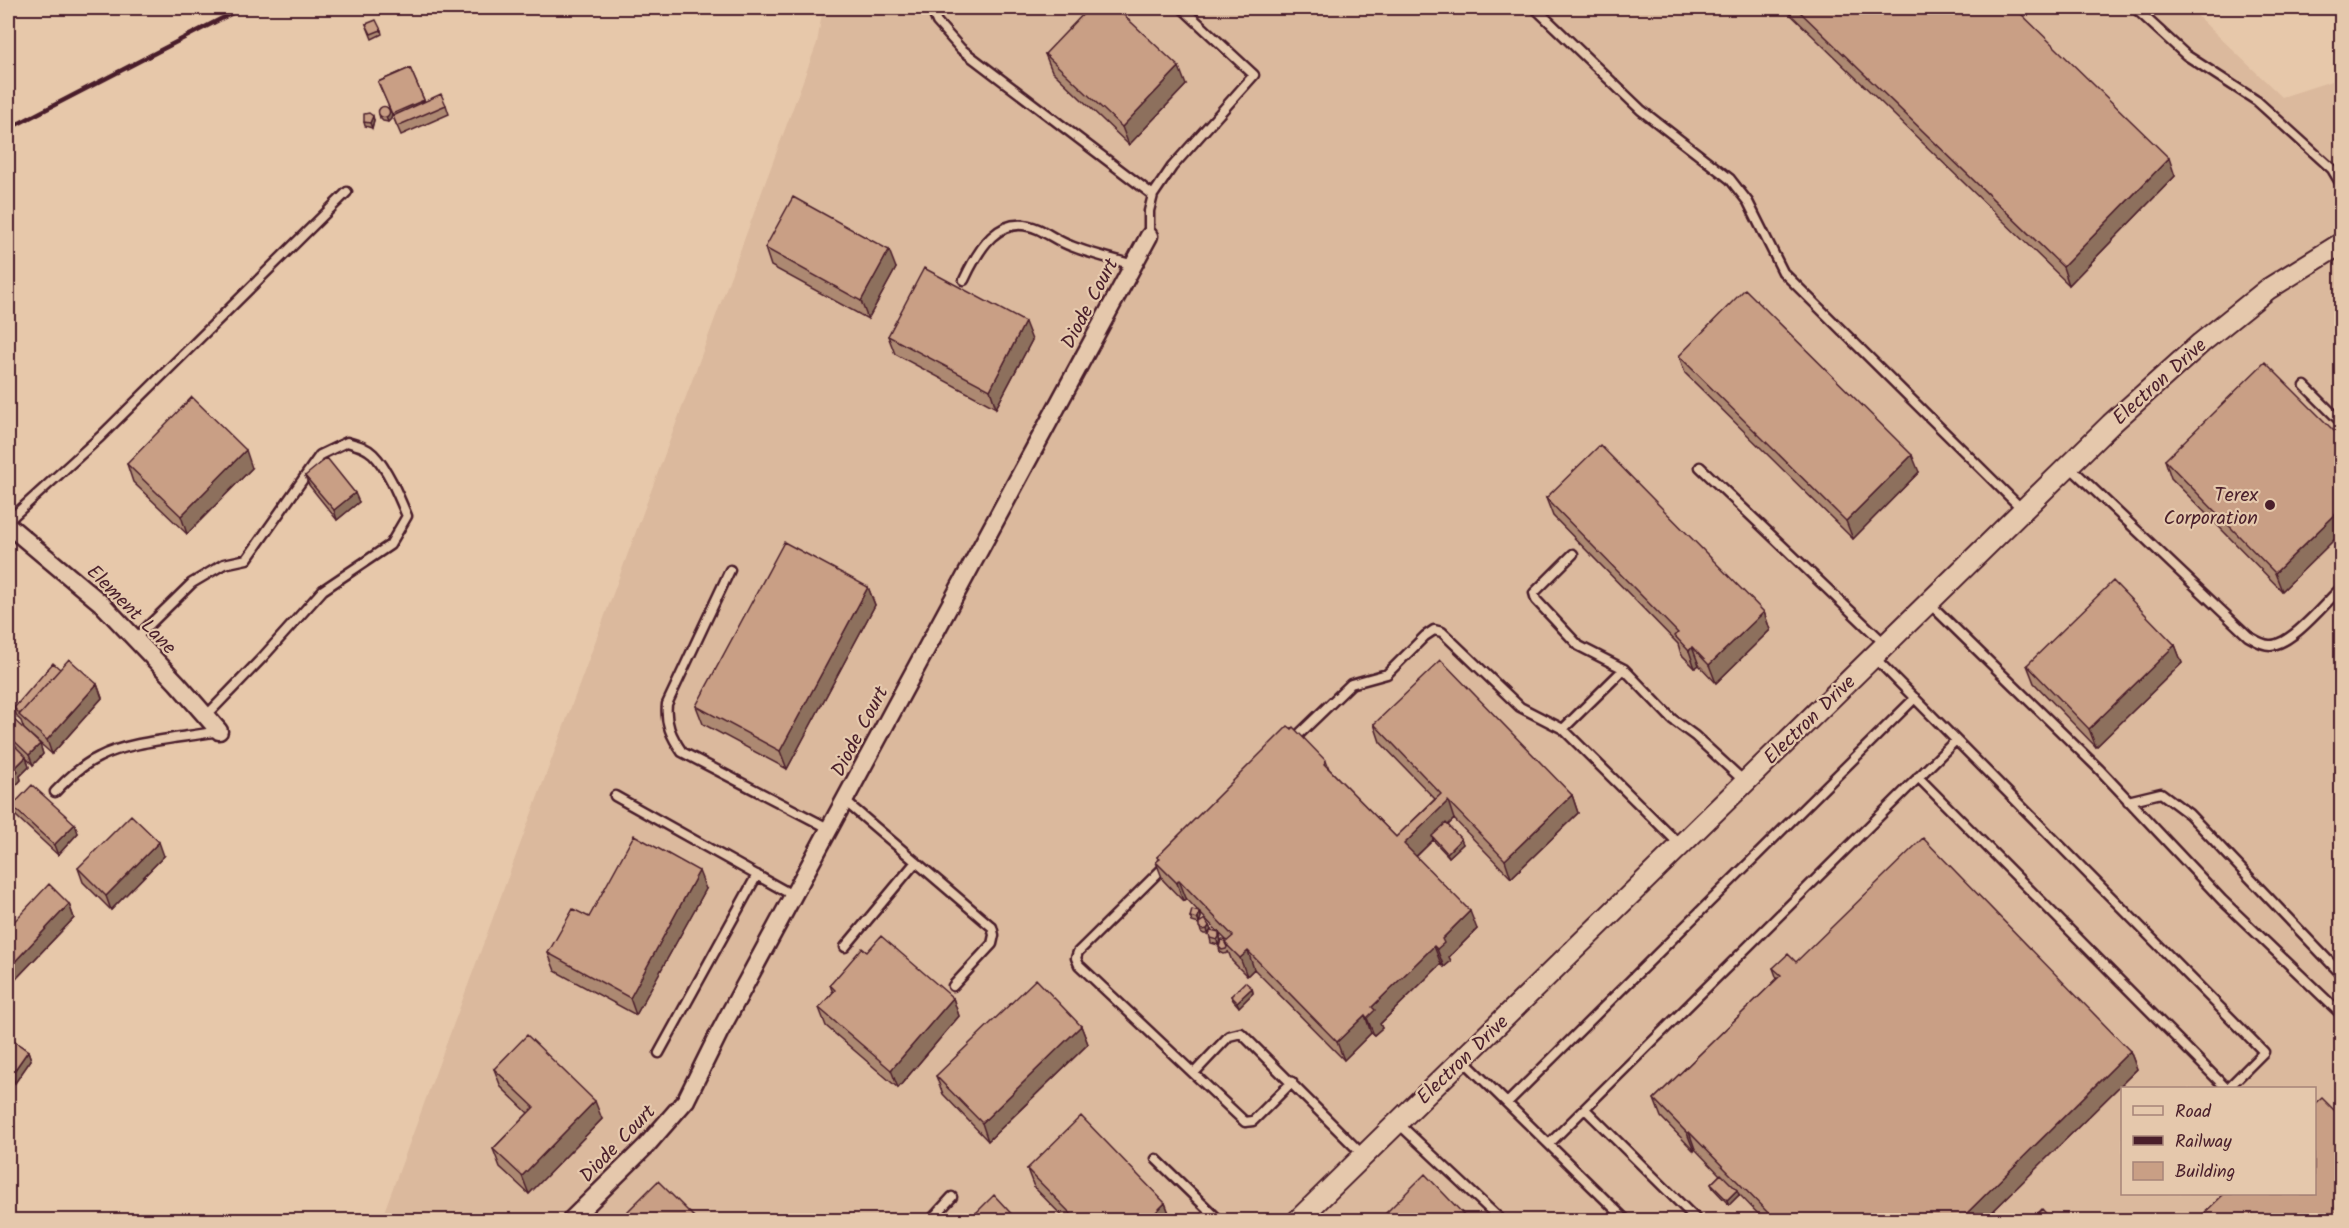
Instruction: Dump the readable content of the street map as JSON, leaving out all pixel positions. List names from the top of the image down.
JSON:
{
  "streets": {
    "street": ["Diode Court", "Electron Drive", "Element Lane"]
  },
  "places": ["Terex Corporation"],
  "legend": ["Road", "Railway", "Building"]
}
